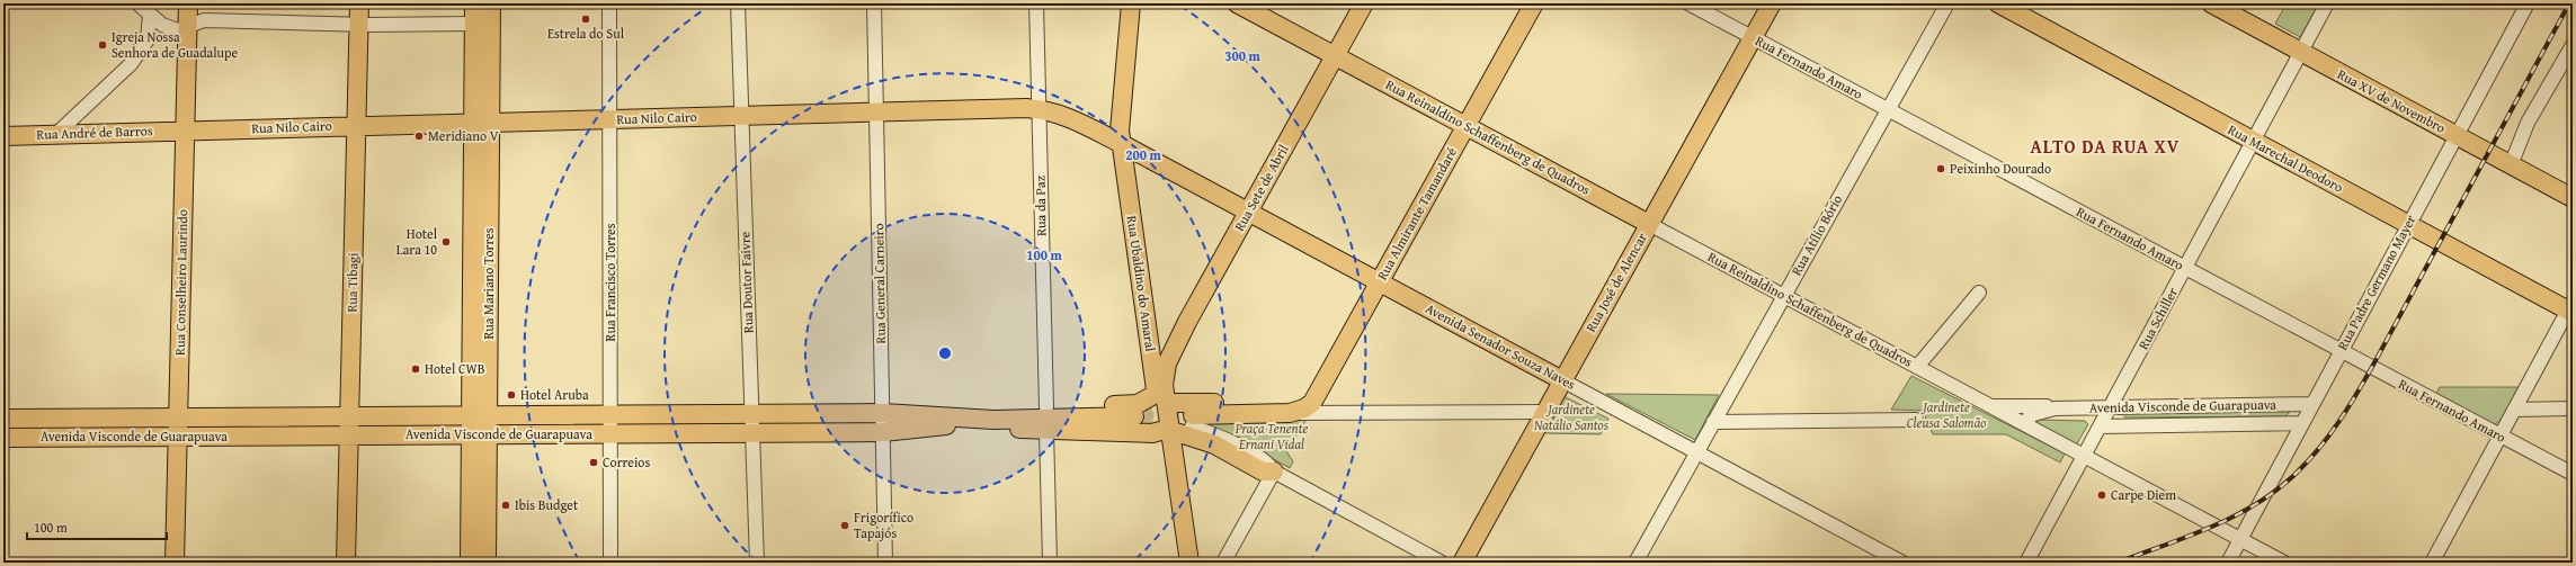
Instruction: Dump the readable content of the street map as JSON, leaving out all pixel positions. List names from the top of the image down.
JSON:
{
  "streets": {
    "main road": [
      "Rua XV de Novembro",
      "Rua Nilo Cairo",
      "Rua André de Barros",
      "Rua Reinaldino Schaffenberg de Quadros",
      "Rua Marechal Deodoro",
      "Rua Sete de Abril",
      "Rua Almirante Tamandaré",
      "Rua Conselheiro Laurindo",
      "Rua Tibagi",
      "Rua José de Alencar",
      "Rua Mariano Torres",
      "Rua Ubaldino do Amaral",
      "Avenida Senador Souza Naves",
      "Avenida Visconde de Guarapuava"
    ],
    "street": [
      "Rua Fernando Amaro",
      "Rua da Paz",
      "Rua Atílio Bório",
      "Rua Francisco Torres",
      "Rua Doutor Faivre",
      "Rua Padre Germano Mayer",
      "Rua General Carneiro",
      "Rua Schiller"
    ]
  },
  "crossings": [
    ["Rua Fernando Amaro", "Rua Atílio Bório"],
    ["Rua Fernando Amaro", "Rua José de Alencar"],
    ["Rua Fernando Amaro", "Rua Padre Germano Mayer"],
    ["Rua Fernando Amaro", "Rua Schiller"],
    ["Rua XV de Novembro", "Rua Padre Germano Mayer"],
    ["Rua XV de Novembro", "Rua Schiller"],
    ["Rua Nilo Cairo", "Rua André de Barros"],
    ["Rua Nilo Cairo", "Rua da Paz"],
    ["Rua Nilo Cairo", "Rua Conselheiro Laurindo"],
    ["Rua Nilo Cairo", "Rua Tibagi"],
    ["Rua Nilo Cairo", "Rua Francisco Torres"],
    ["Rua Nilo Cairo", "Rua Doutor Faivre"],
    ["Rua Nilo Cairo", "Rua Mariano Torres"],
    ["Rua Nilo Cairo", "Rua General Carneiro"],
    ["Rua Nilo Cairo", "Rua Ubaldino do Amaral"],
    ["Rua Nilo Cairo", "Avenida Senador Souza Naves"],
    ["Rua André de Barros", "Rua Conselheiro Laurindo"],
    ["Rua Reinaldino Schaffenberg de Quadros", "Rua Sete de Abril"],
    ["Rua Reinaldino Schaffenberg de Quadros", "Rua Almirante Tamandaré"],
    ["Rua Reinaldino Schaffenberg de Quadros", "Rua Atílio Bório"],
    ["Rua Reinaldino Schaffenberg de Quadros", "Rua José de Alencar"],
    ["Rua Reinaldino Schaffenberg de Quadros", "Rua Padre Germano Mayer"],
    ["Rua Reinaldino Schaffenberg de Quadros", "Rua Schiller"],
    ["Rua Reinaldino Schaffenberg de Quadros", "Avenida Visconde de Guarapuava"],
    ["Rua Marechal Deodoro", "Rua Padre Germano Mayer"],
    ["Rua Marechal Deodoro", "Rua Schiller"],
    ["Rua Sete de Abril", "Rua Ubaldino do Amaral"],
    ["Rua Sete de Abril", "Avenida Senador Souza Naves"],
    ["Rua Almirante Tamandaré", "Avenida Senador Souza Naves"],
    ["Rua Atílio Bório", "Avenida Senador Souza Naves"],
    ["Rua Conselheiro Laurindo", "Avenida Visconde de Guarapuava"],
    ["Rua Tibagi", "Avenida Visconde de Guarapuava"],
    ["Rua Francisco Torres", "Avenida Visconde de Guarapuava"],
    ["Rua Doutor Faivre", "Avenida Visconde de Guarapuava"],
    ["Rua José de Alencar", "Avenida Senador Souza Naves"],
    ["Rua Padre Germano Mayer", "Avenida Visconde de Guarapuava"],
    ["Rua Mariano Torres", "Avenida Visconde de Guarapuava"],
    ["Rua General Carneiro", "Avenida Visconde de Guarapuava"],
    ["Rua Ubaldino do Amaral", "Avenida Senador Souza Naves"],
    ["Rua Schiller", "Avenida Visconde de Guarapuava"]
  ],
  "districts": ["ALTO DA RUA XV"],
  "parks": ["Jardinete Cleusa Salomão", "Jardinete Natálio Santos", "Praça Tenente Ernani Vidal"],
  "places": [
    "Estrela do Sul",
    "Igreja Nossa Senhora de Guadalupe",
    "Meridiano V",
    "Peixinho Dourado",
    "Hotel Lara 10",
    "Hotel CWB",
    "Hotel Aruba",
    "Correios",
    "Carpe Diem",
    "Ibis Budget",
    "Frigorífico Tapajós"
  ],
  "scale_bar": "100 m",
  "rings": ["300 m", "200 m", "100 m"]
}
